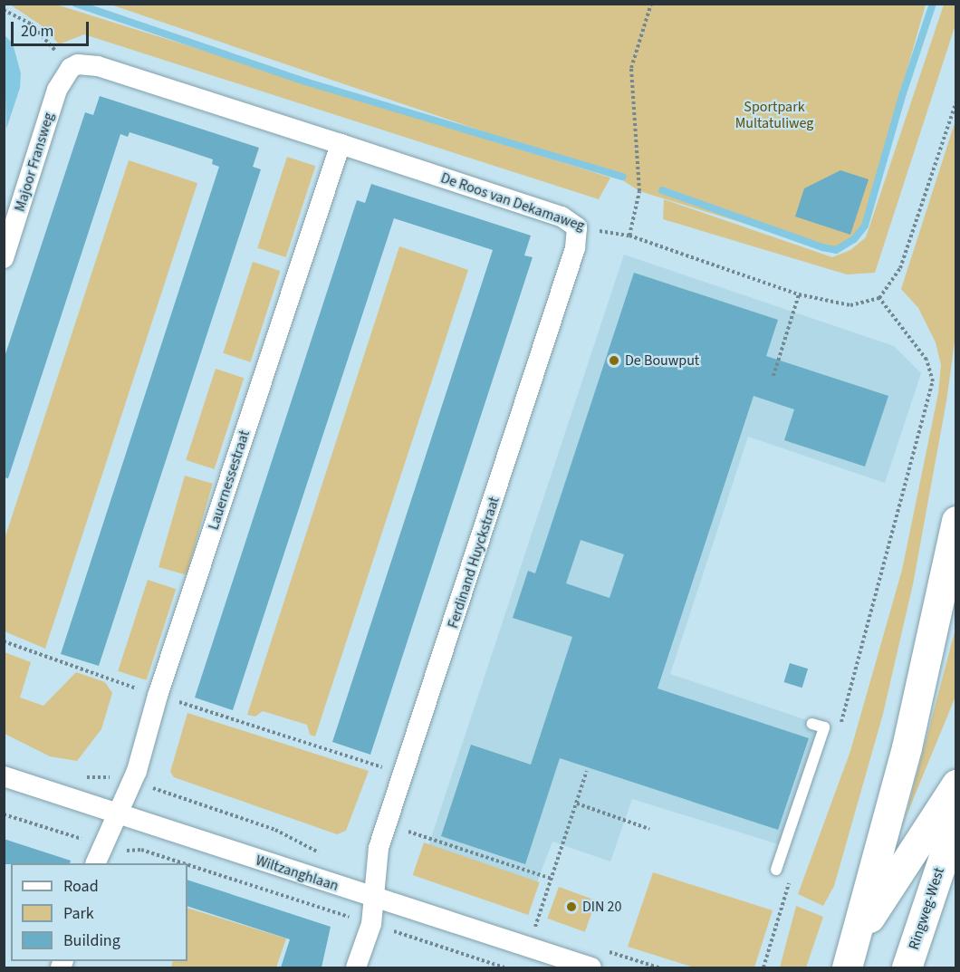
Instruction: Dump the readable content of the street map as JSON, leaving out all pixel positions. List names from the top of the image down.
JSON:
{
  "streets": {
    "highway": ["Ringweg-West"],
    "street": [
      "Majoor Fransweg",
      "De Roos van Dekamaweg",
      "Lauernessestraat",
      "Ferdinand Huyckstraat",
      "Wiltzanghlaan"
    ]
  },
  "crossings": [
    ["Majoor Fransweg", "De Roos van Dekamaweg"],
    ["De Roos van Dekamaweg", "Lauernessestraat"],
    ["De Roos van Dekamaweg", "Ferdinand Huyckstraat"],
    ["Lauernessestraat", "Wiltzanghlaan"],
    ["Ferdinand Huyckstraat", "Wiltzanghlaan"]
  ],
  "parks": ["Sportpark Multatuliweg"],
  "places": ["De Bouwput", "DIN 20"],
  "legend": ["Road", "Park", "Building"],
  "scale_bar": "20 m"
}
